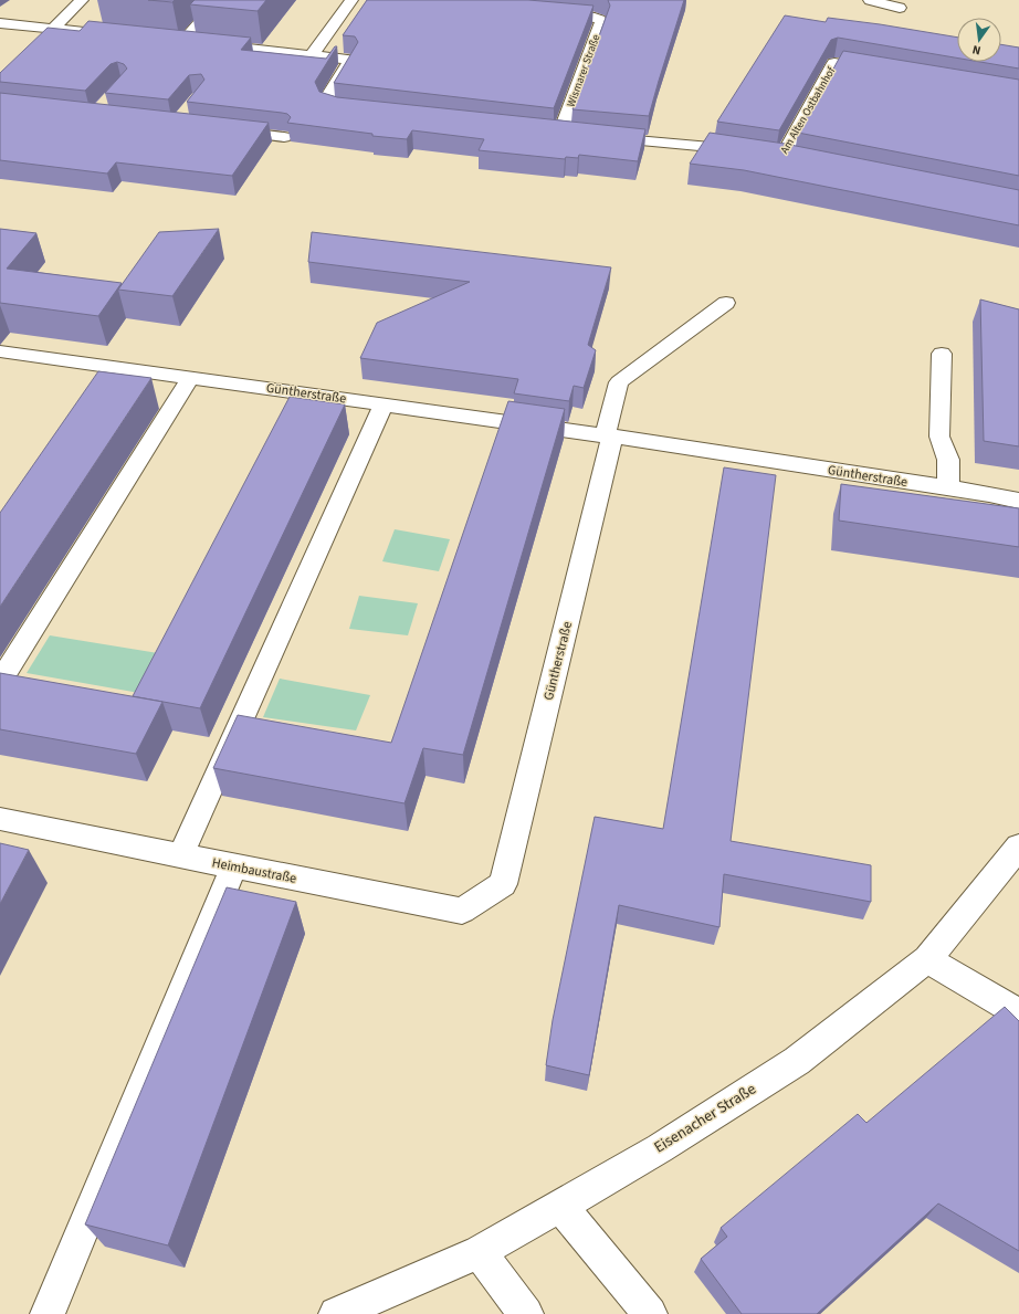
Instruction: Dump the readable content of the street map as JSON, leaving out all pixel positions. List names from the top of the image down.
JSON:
{
  "streets": {
    "street": [
      "Wismarer Straße",
      "Am Alten Ostbahnhof",
      "Güntherstraße",
      "Heimbaustraße",
      "Eisenacher Straße"
    ]
  },
  "crossings": [
    ["Güntherstraße", "Heimbaustraße"]
  ],
  "north": "bottom"
}
